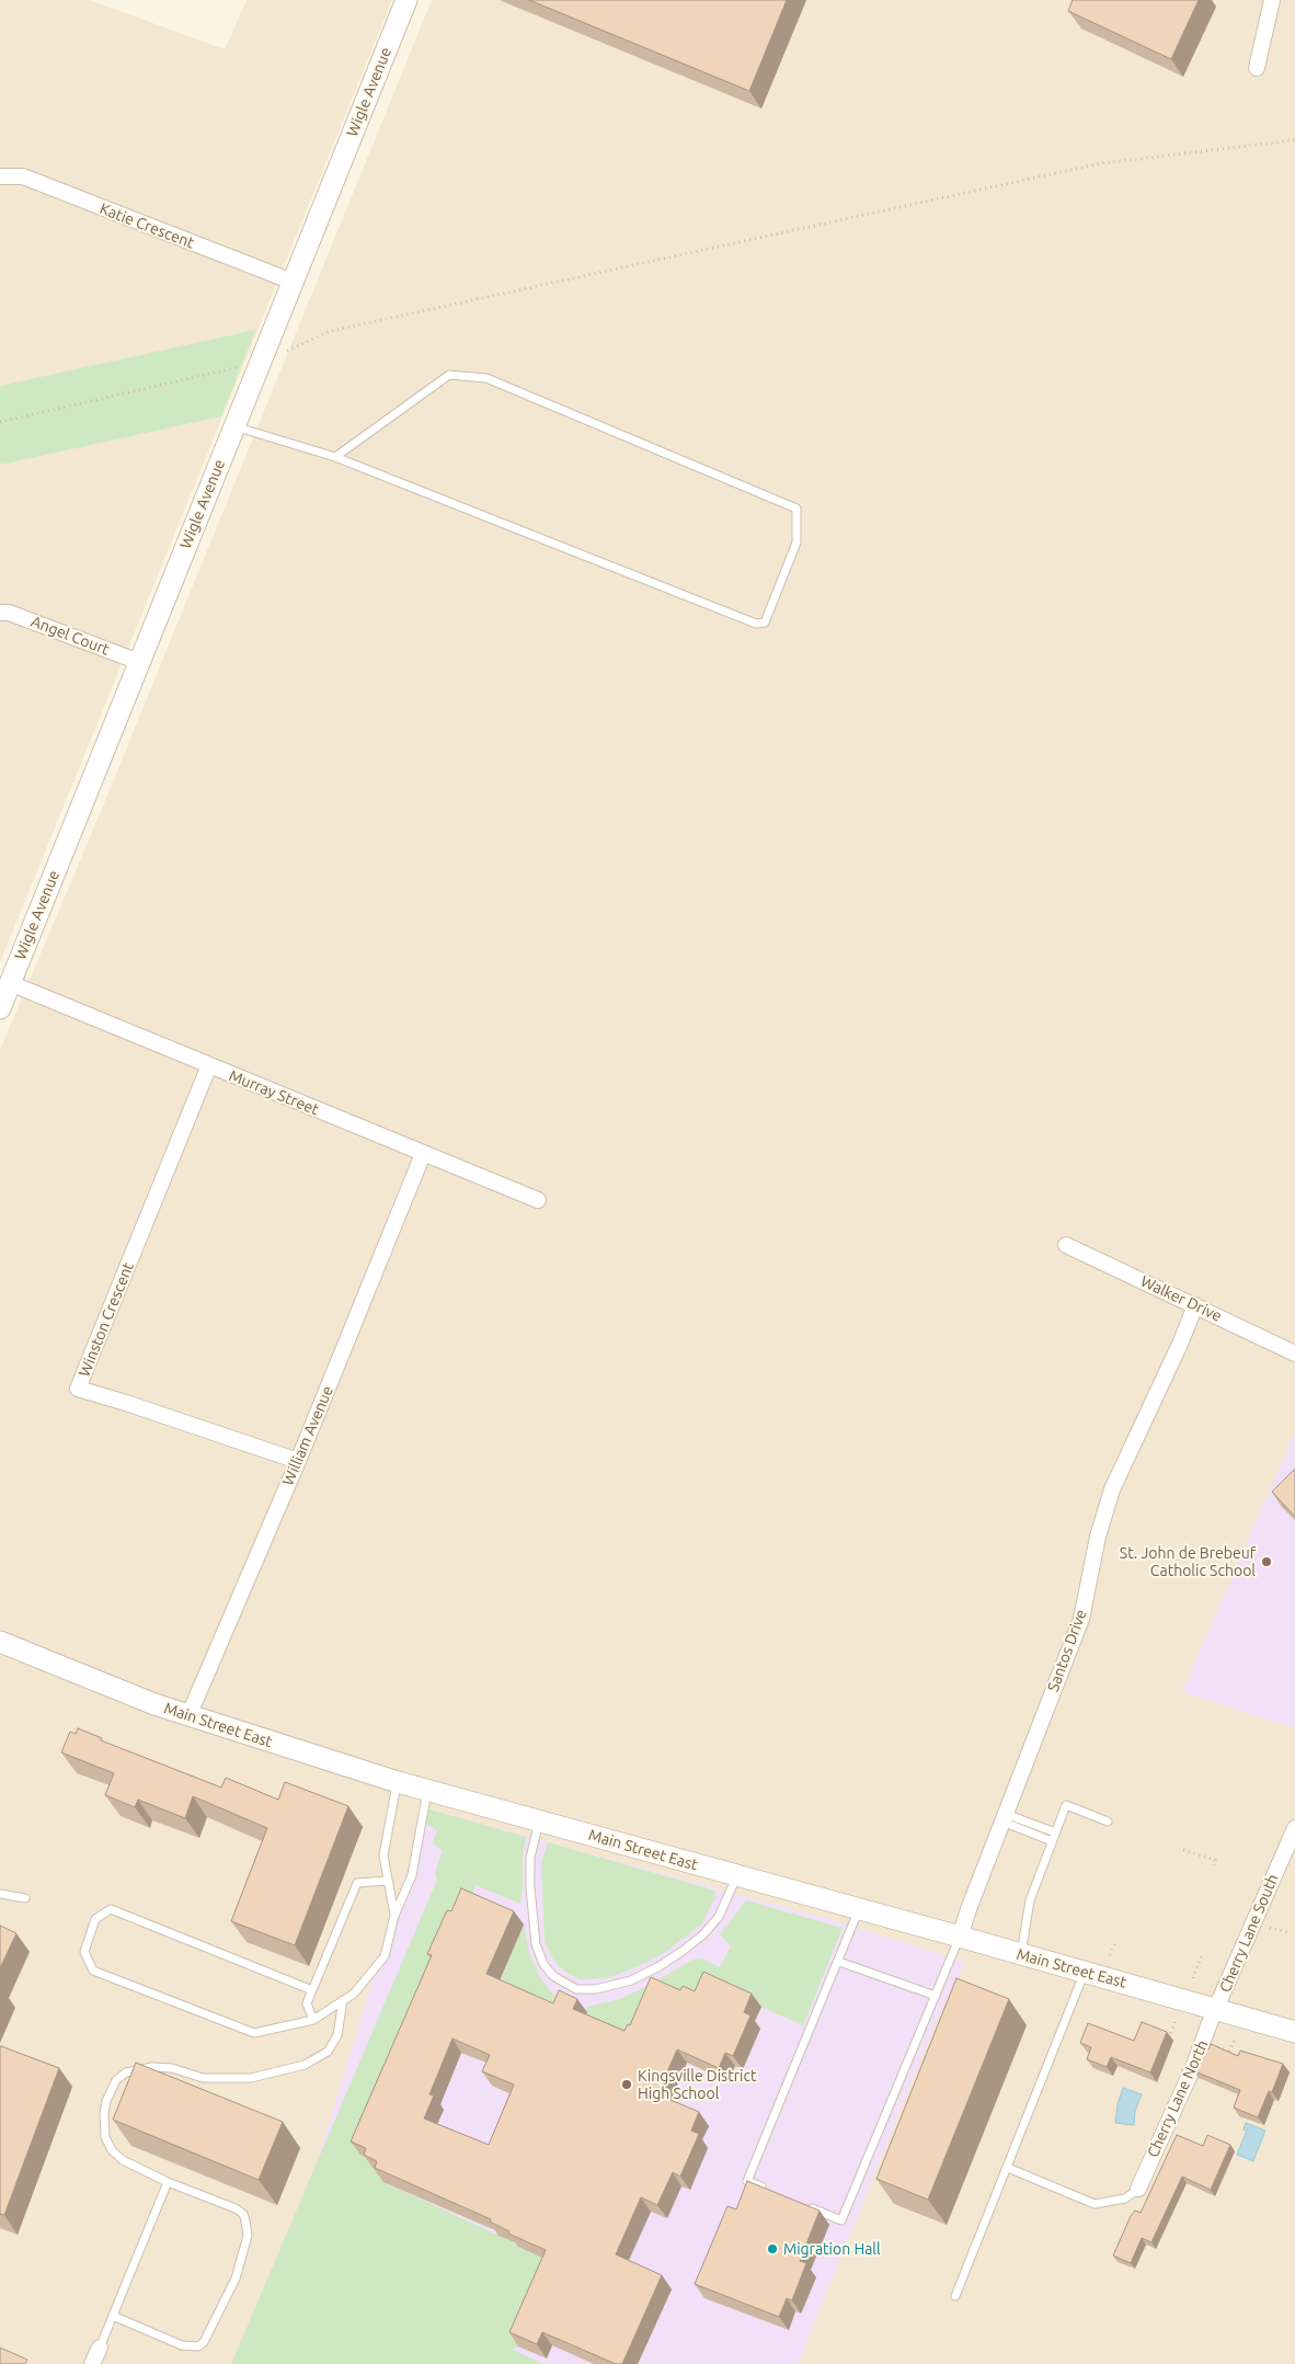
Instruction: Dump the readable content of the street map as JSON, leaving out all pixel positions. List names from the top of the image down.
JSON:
{
  "streets": {
    "main road": ["Wigle Avenue", "Main Street East"],
    "street": [
      "Katie Crescent",
      "Angel Court",
      "Murray Street",
      "Walker Drive",
      "Winston Crescent",
      "William Avenue",
      "Santos Drive",
      "Cherry Lane South",
      "Cherry Lane North"
    ]
  },
  "crossings": [
    ["Wigle Avenue", "Katie Crescent"],
    ["Wigle Avenue", "Angel Court"],
    ["Wigle Avenue", "Murray Street"],
    ["Murray Street", "Winston Crescent"],
    ["Murray Street", "William Avenue"],
    ["Walker Drive", "Santos Drive"],
    ["Winston Crescent", "William Avenue"],
    ["William Avenue", "Main Street East"],
    ["Santos Drive", "Main Street East"],
    ["Main Street East", "Cherry Lane South"],
    ["Main Street East", "Cherry Lane North"],
    ["Cherry Lane South", "Cherry Lane North"]
  ],
  "places": ["St. John de Brebeuf Catholic School", "Kingsville District High School", "Migration Hall"]
}
